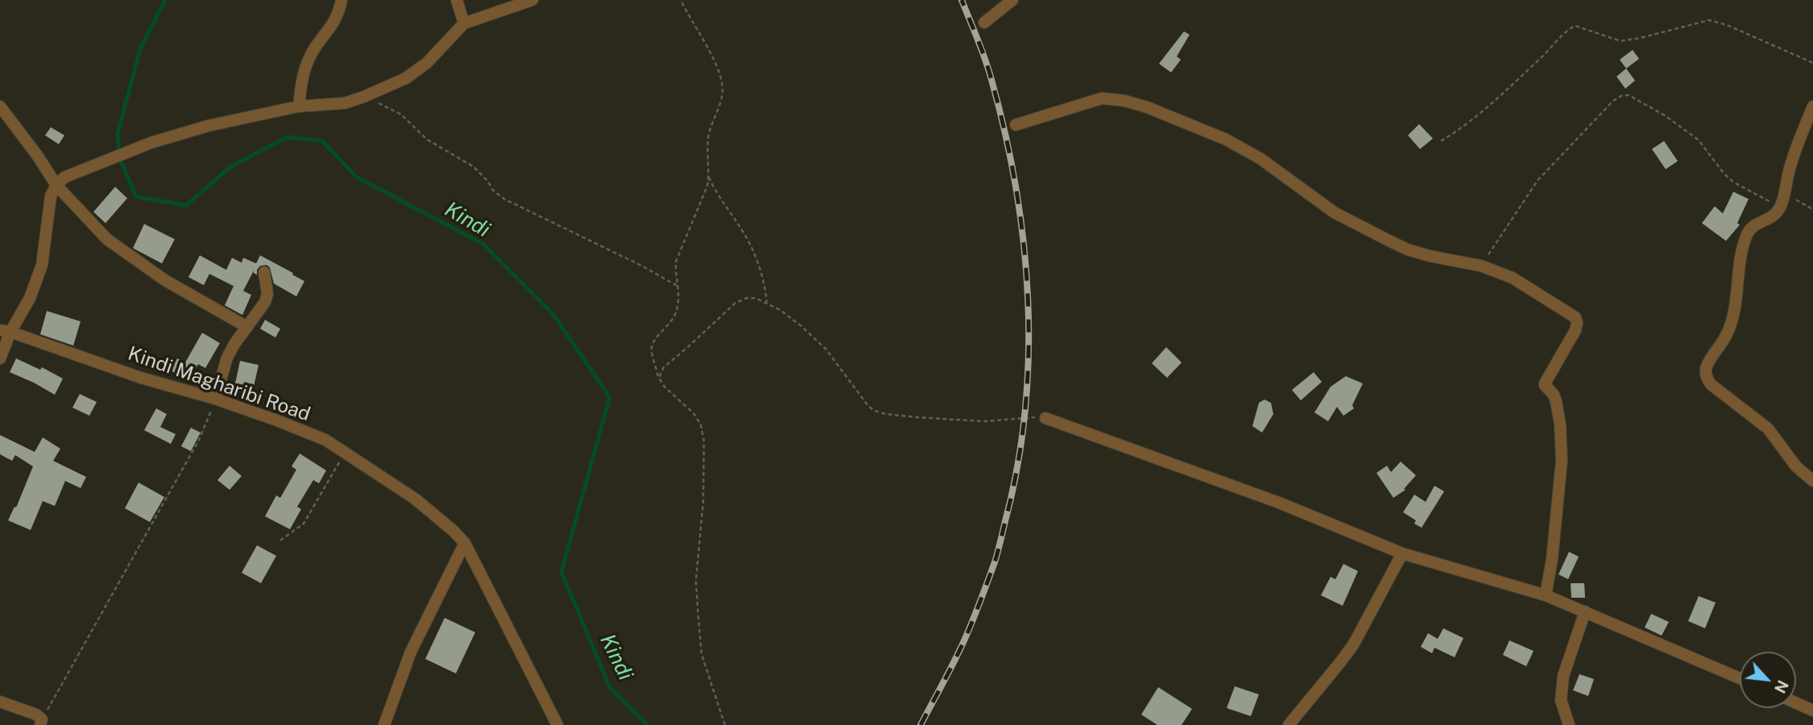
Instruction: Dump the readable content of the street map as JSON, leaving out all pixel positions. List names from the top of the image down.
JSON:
{
  "streets": {
    "street": ["Kindi Magharibi Road"]
  },
  "water": ["Kindi"],
  "north": "bottom right"
}
